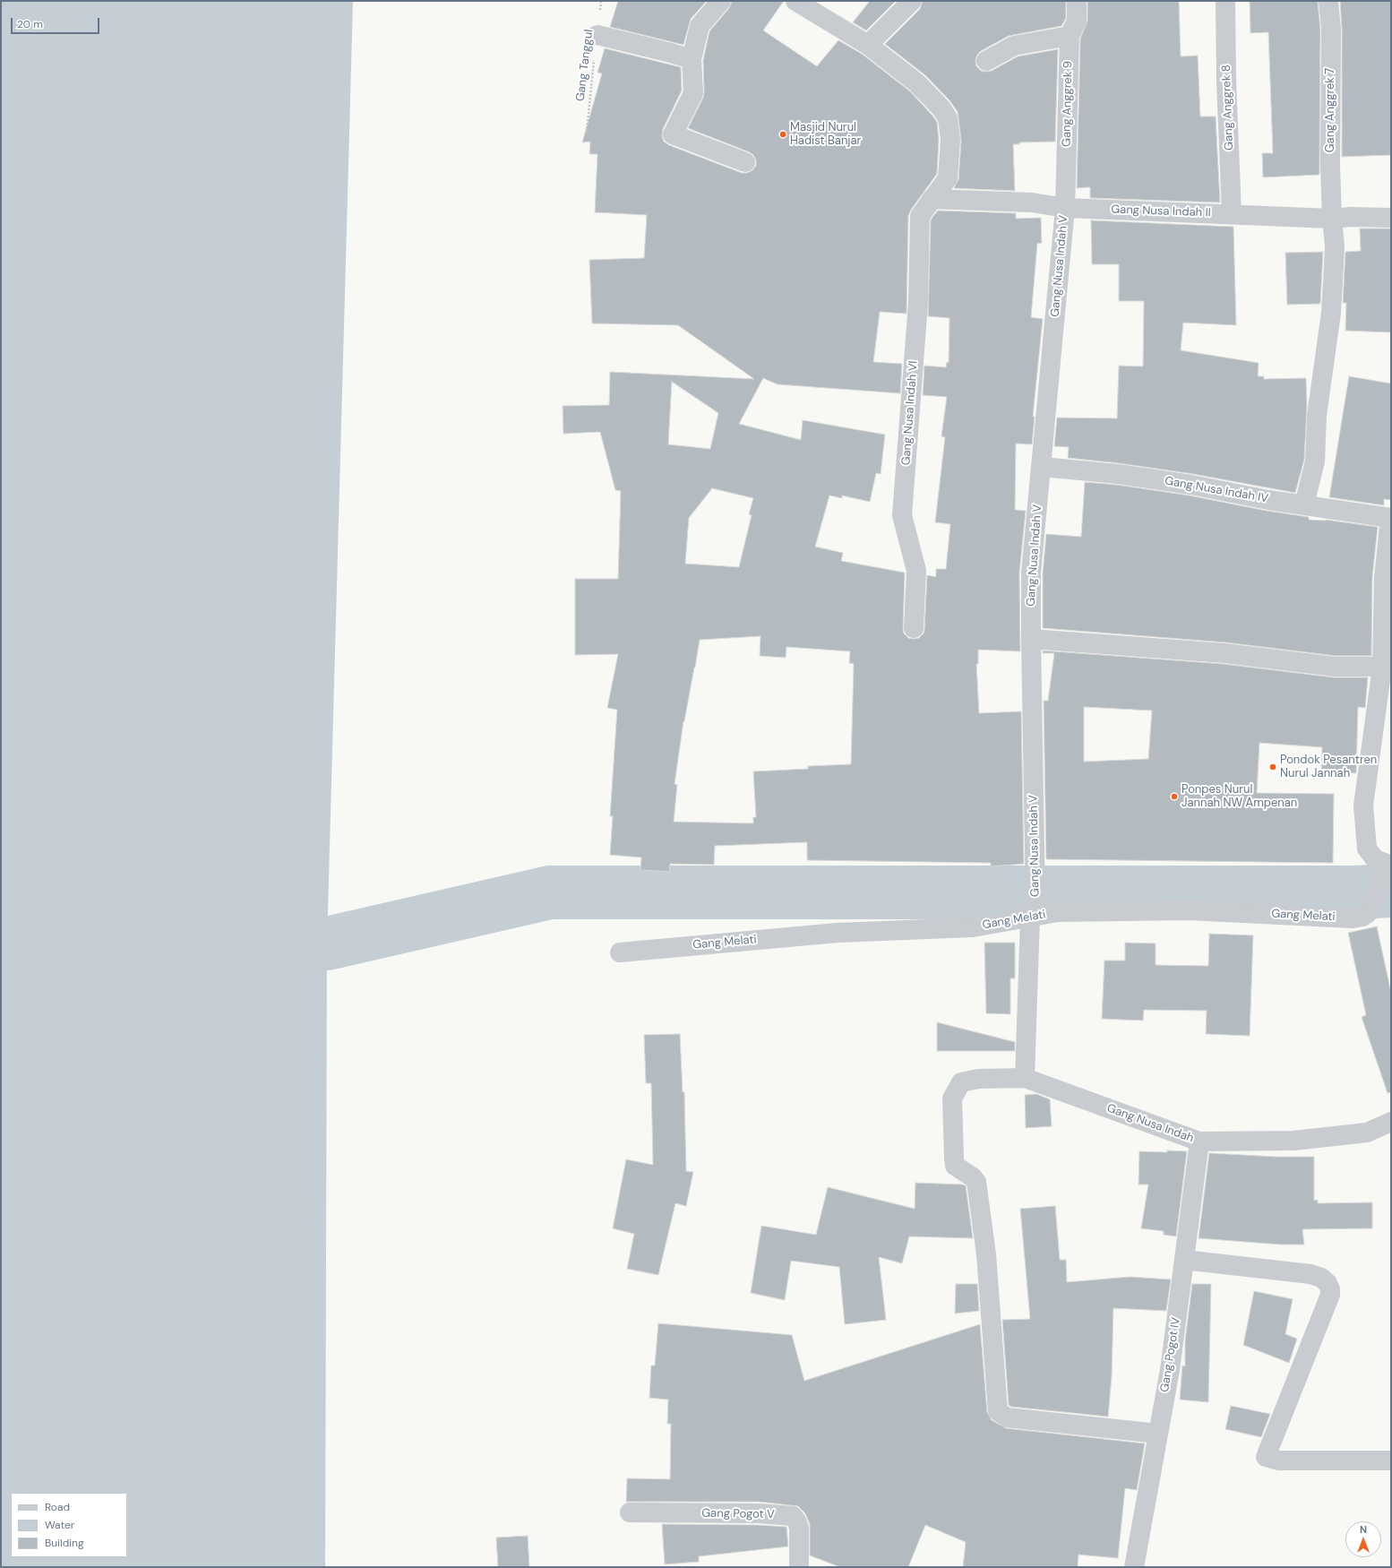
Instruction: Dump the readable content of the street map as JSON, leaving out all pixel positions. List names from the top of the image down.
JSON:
{
  "streets": {
    "street": [
      "Gang Anggrek 9",
      "Gang Anggrek 8",
      "Gang Anggrek 7",
      "Gang Nusa Indah II",
      "Gang Nusa Indah V",
      "Gang Nusa Indah VI",
      "Gang Nusa Indah IV",
      "Gang Melati",
      "Gang Nusa Indah",
      "Gang Pogot IV",
      "Gang Pogot V"
    ],
    "path": ["Gang Tanggul"]
  },
  "crossings": [
    ["Gang Anggrek 9", "Gang Nusa Indah II"],
    ["Gang Anggrek 9", "Gang Nusa Indah V"],
    ["Gang Anggrek 8", "Gang Nusa Indah II"],
    ["Gang Anggrek 7", "Gang Nusa Indah II"],
    ["Gang Anggrek 7", "Gang Nusa Indah IV"],
    ["Gang Nusa Indah II", "Gang Nusa Indah V"],
    ["Gang Nusa Indah II", "Gang Nusa Indah VI"],
    ["Gang Nusa Indah V", "Gang Nusa Indah IV"],
    ["Gang Nusa Indah V", "Gang Melati"],
    ["Gang Nusa Indah V", "Gang Nusa Indah"],
    ["Gang Nusa Indah", "Gang Pogot IV"]
  ],
  "places": ["Masjid Nurul Hadist Banjar", "Pondok Pesantren Nurul Jannah", "Ponpes Nurul Jannah NW Ampenan"],
  "legend": ["Road", "Water", "Building"],
  "scale_bar": "20 m",
  "north": "top"
}
